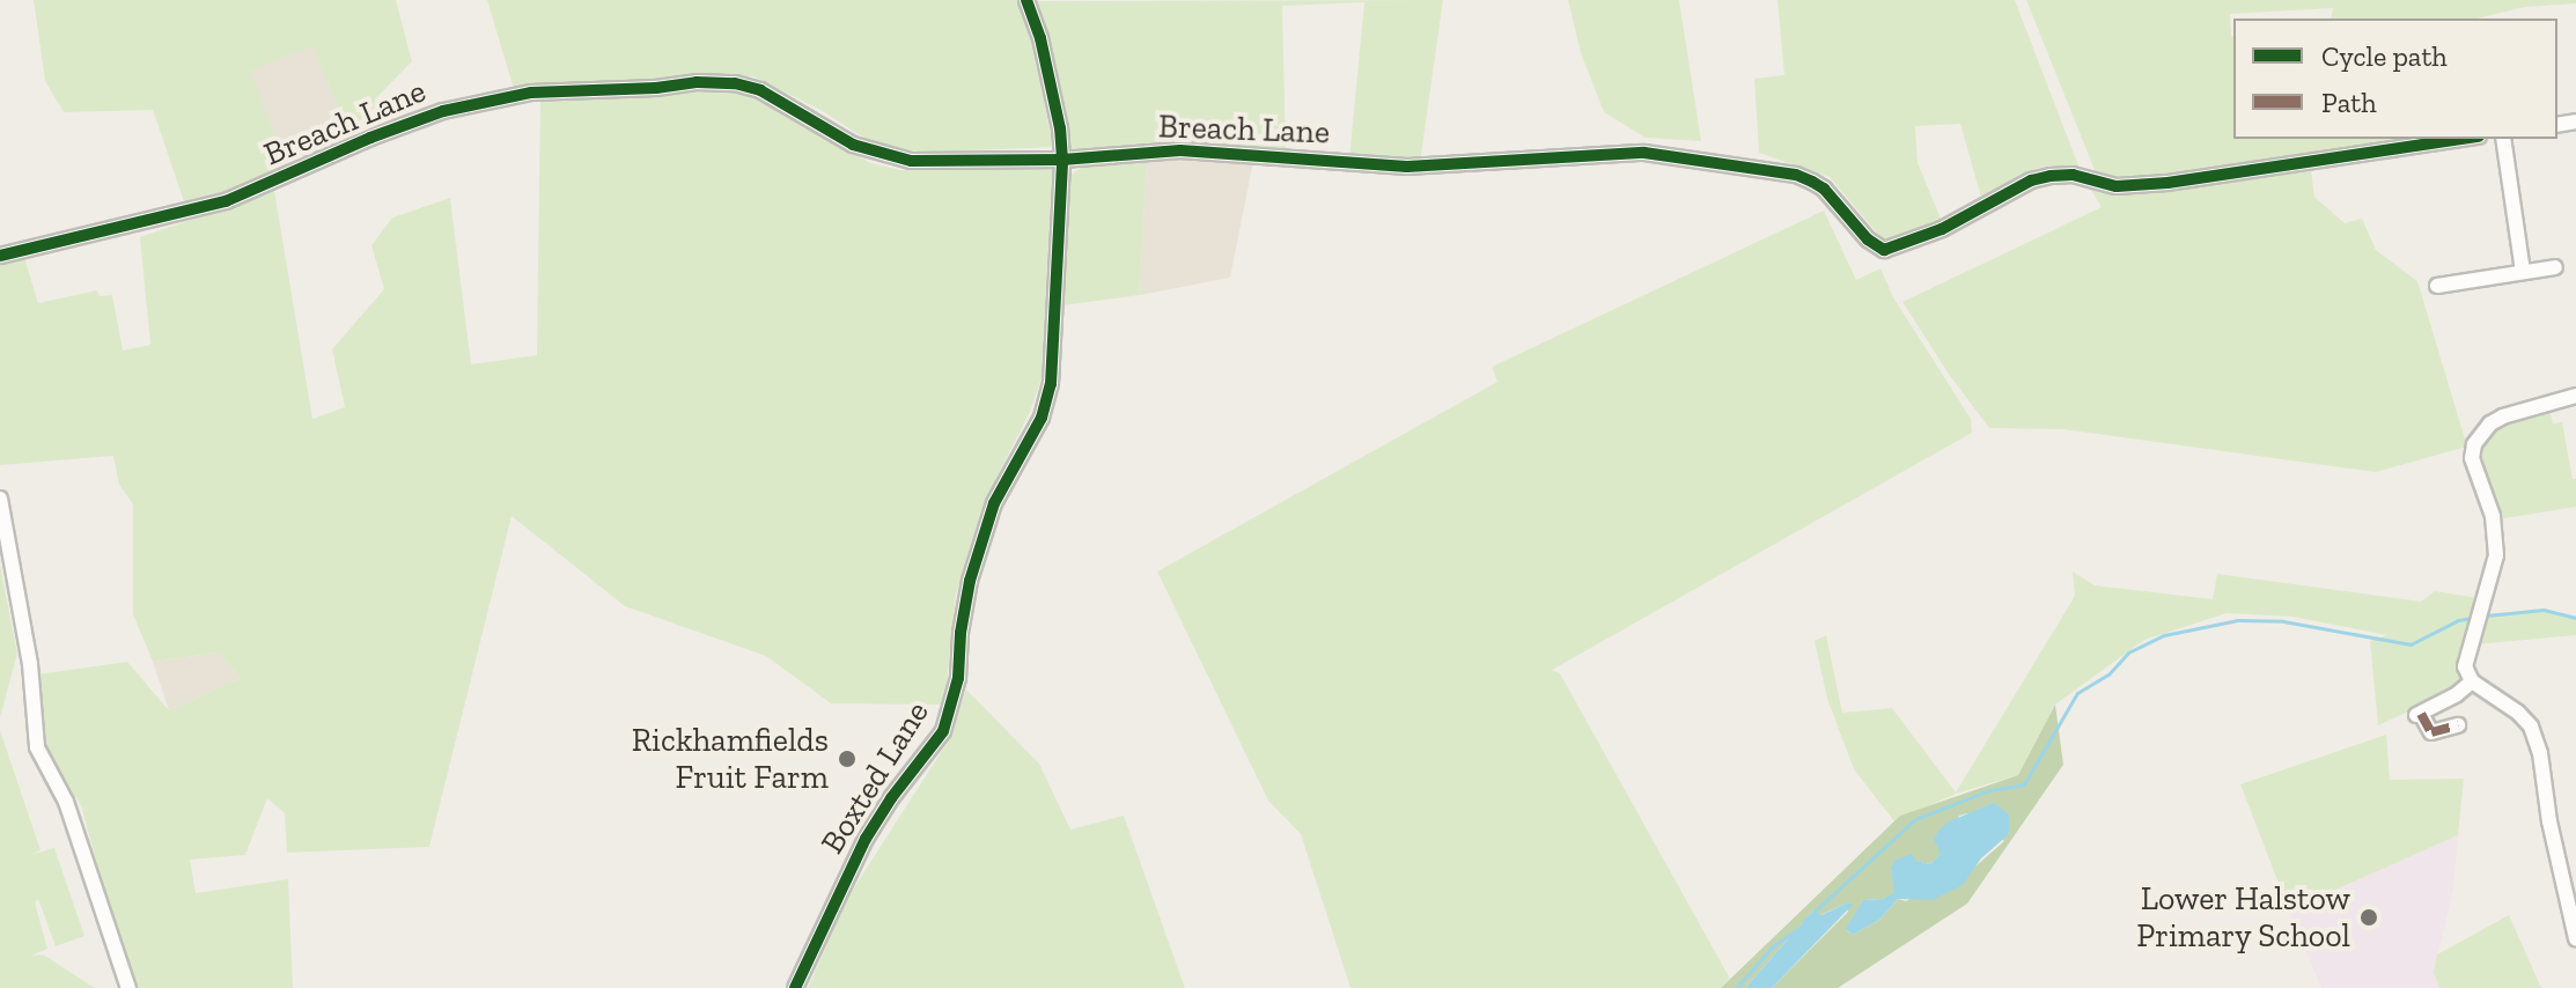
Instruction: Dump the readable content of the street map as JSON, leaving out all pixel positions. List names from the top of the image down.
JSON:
{
  "streets": {
    "street": ["Breach Lane", "Boxted Lane"]
  },
  "crossings": [
    ["Breach Lane", "Boxted Lane"]
  ],
  "places": ["Rickhamfields Fruit Farm", "Lower Halstow Primary School"],
  "legend": ["Cycle path", "Path"]
}
